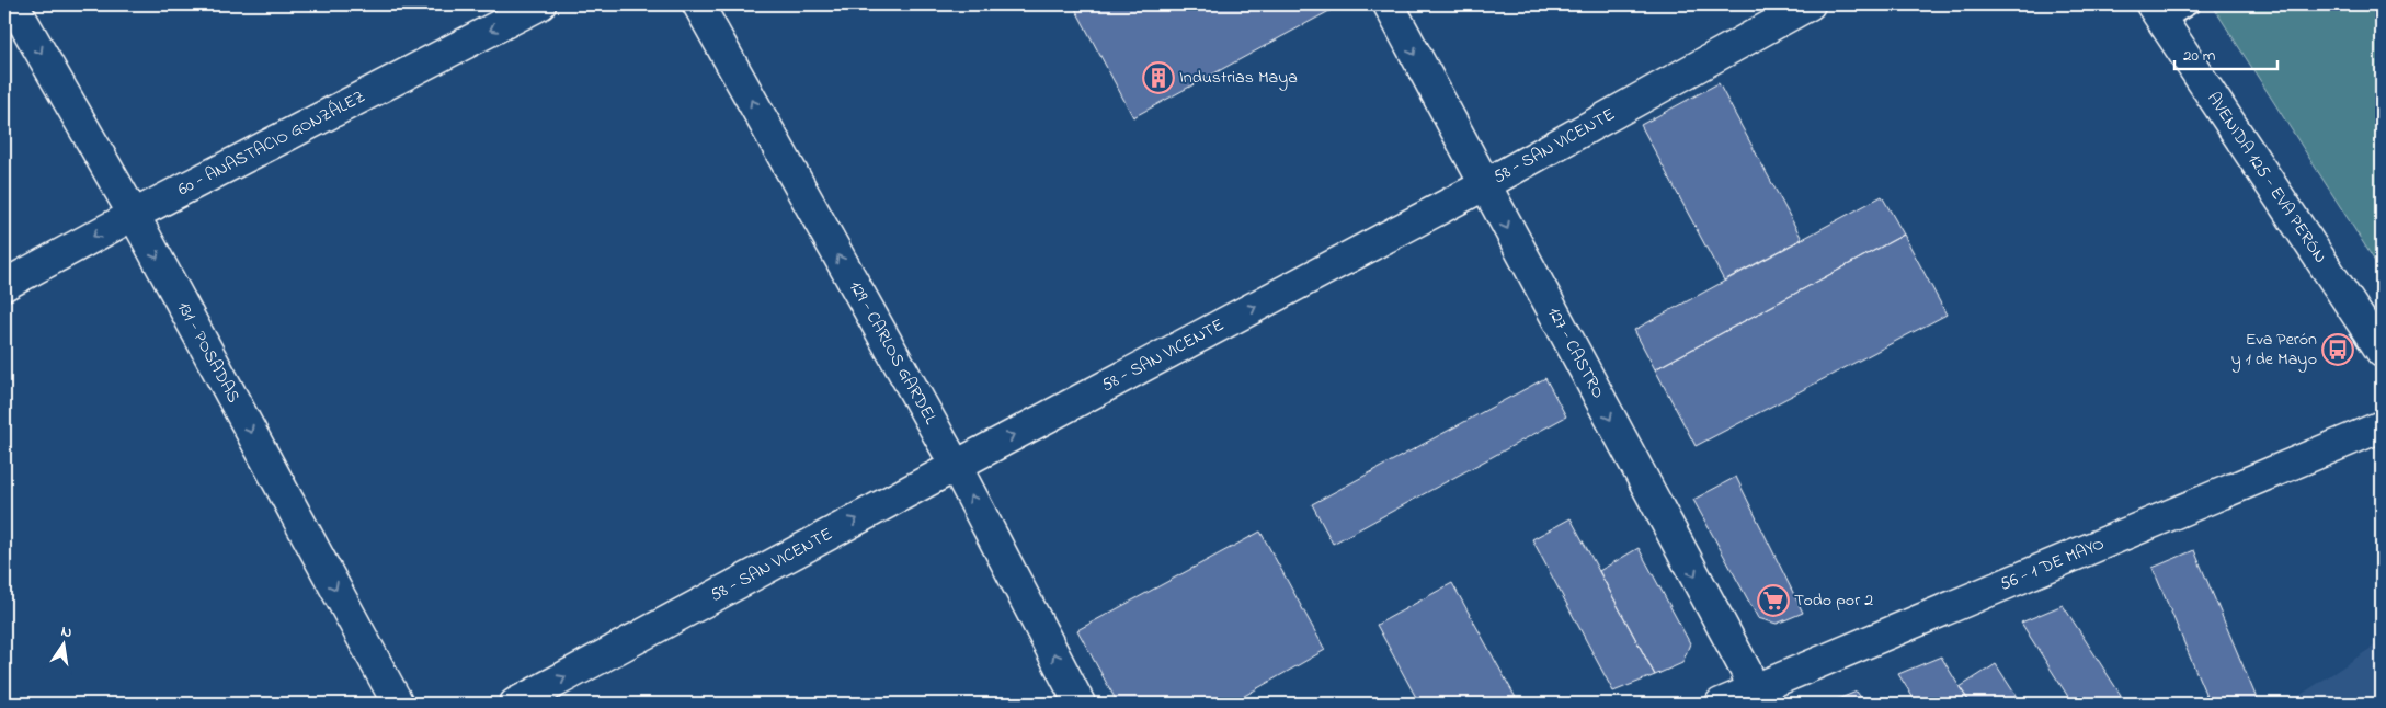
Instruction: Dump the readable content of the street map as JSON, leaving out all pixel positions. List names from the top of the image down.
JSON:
{
  "streets": {
    "street": [
      "60 - ANASTACIO GONZÁLEZ",
      "58 - SAN VICENTE",
      "AVENIDA 125 - EVA PERÓN",
      "129 - CARLOS GARDEL",
      "131 - POSADAS",
      "127 - CASTRO",
      "56 - 1 DE MAYO"
    ]
  },
  "crossings": [
    ["60 - ANASTACIO GONZÁLEZ", "131 - POSADAS"],
    ["58 - SAN VICENTE", "129 - CARLOS GARDEL"],
    ["58 - SAN VICENTE", "127 - CASTRO"],
    ["127 - CASTRO", "56 - 1 DE MAYO"]
  ],
  "one_way": [
    "60 - ANASTACIO GONZÁLEZ",
    "58 - SAN VICENTE",
    "129 - CARLOS GARDEL",
    "131 - POSADAS",
    "127 - CASTRO"
  ],
  "places": {
    "building": ["Industrias Maya"],
    "bus stop": ["Eva Perón y 1 de Mayo"],
    "supermarket": ["Todo por 2"]
  },
  "scale_bar": "20 m",
  "north": "top"
}
